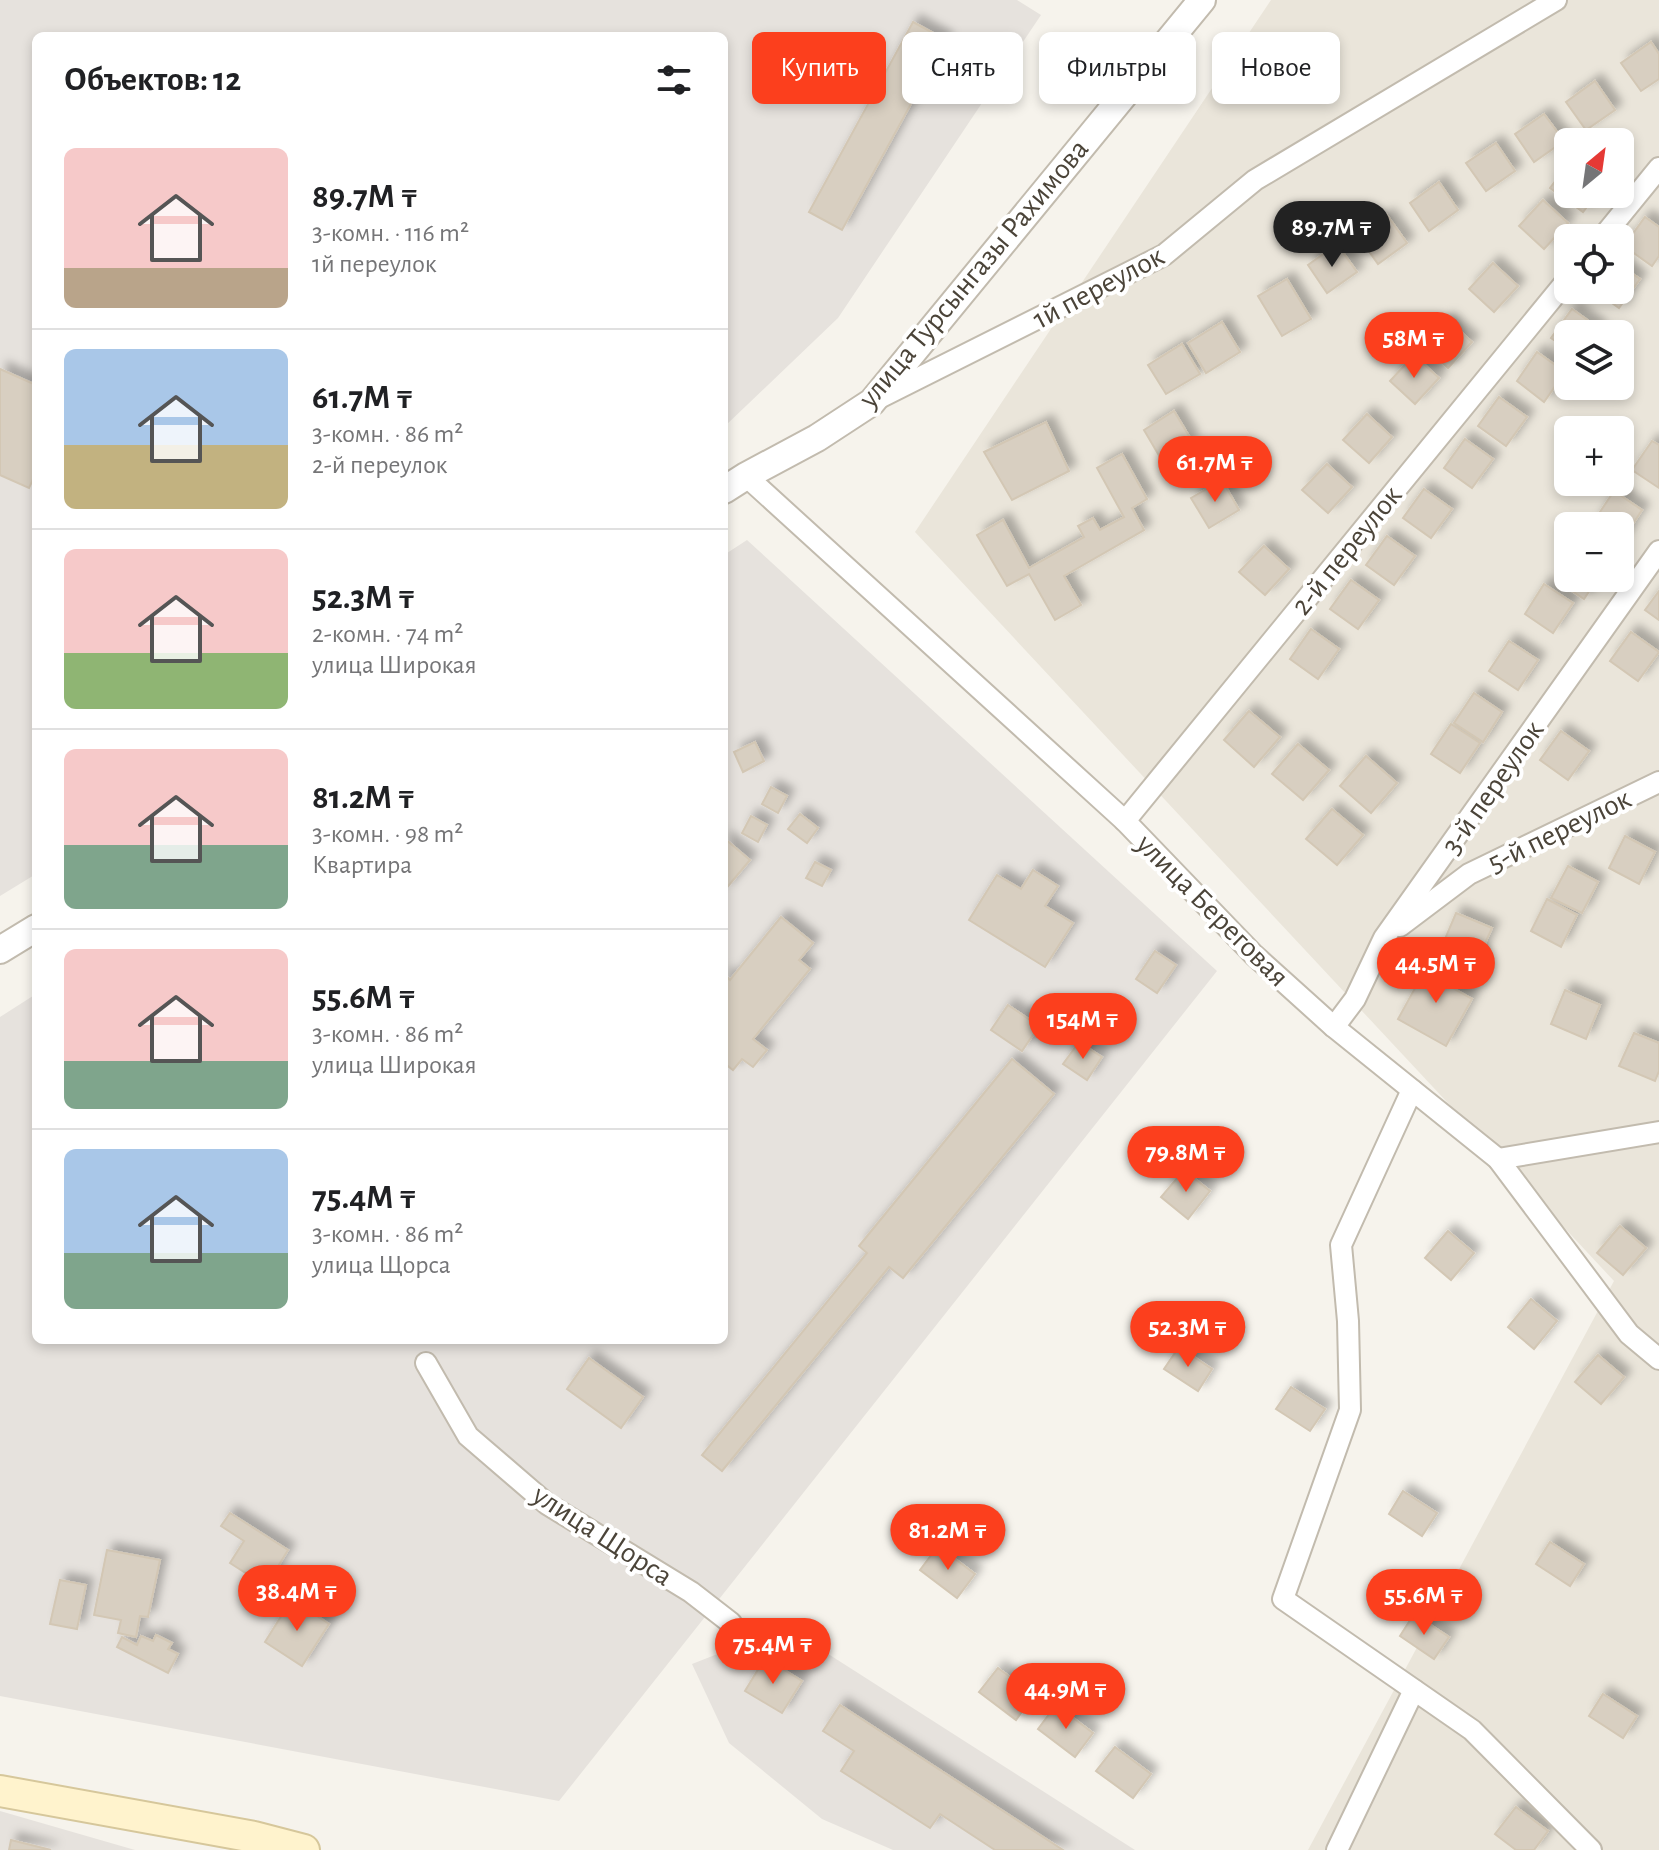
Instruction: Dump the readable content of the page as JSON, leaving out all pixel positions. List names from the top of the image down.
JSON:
{
  "streets": {
    "street": [
      "улица Турсынгазы Рахимова",
      "1й переулок",
      "2-й переулок",
      "3-й переулок",
      "5-й переулок",
      "улица Береговая",
      "улица Щорса"
    ]
  },
  "crossings": [
    ["улица Турсынгазы Рахимова", "1й переулок"],
    ["улица Турсынгазы Рахимова", "улица Береговая"],
    ["2-й переулок", "улица Береговая"],
    ["3-й переулок", "5-й переулок"],
    ["3-й переулок", "улица Береговая"]
  ],
  "north": "top right",
  "page": {
    "chip": [
      "Купить",
      "Снять",
      "Фильтры",
      "Новое"
    ],
    "heading": "Объектов: 12",
    "map_buttons": ["+", "−"],
    "list": [
      {
        "name": "89.7M ₸",
        "note": "3-комн. · 116 m² · 1й переулок"
      },
      {
        "name": "61.7M ₸",
        "note": "3-комн. · 86 m² · 2-й переулок"
      },
      {
        "name": "52.3M ₸",
        "note": "2-комн. · 74 m² · улица Широкая"
      },
      {
        "name": "81.2M ₸",
        "note": "3-комн. · 98 m² · Квартира"
      },
      {
        "name": "55.6M ₸",
        "note": "3-комн. · 86 m² · улица Широкая"
      },
      {
        "name": "75.4M ₸",
        "note": "3-комн. · 86 m² · улица Щорса"
      }
    ],
    "price": [
      "89.7M ₸",
      "58M ₸",
      "61.7M ₸",
      "44.5M ₸",
      "154M ₸",
      "79.8M ₸",
      "52.3M ₸",
      "81.2M ₸",
      "38.4M ₸",
      "55.6M ₸",
      "75.4M ₸",
      "44.9M ₸"
    ]
  }
}
